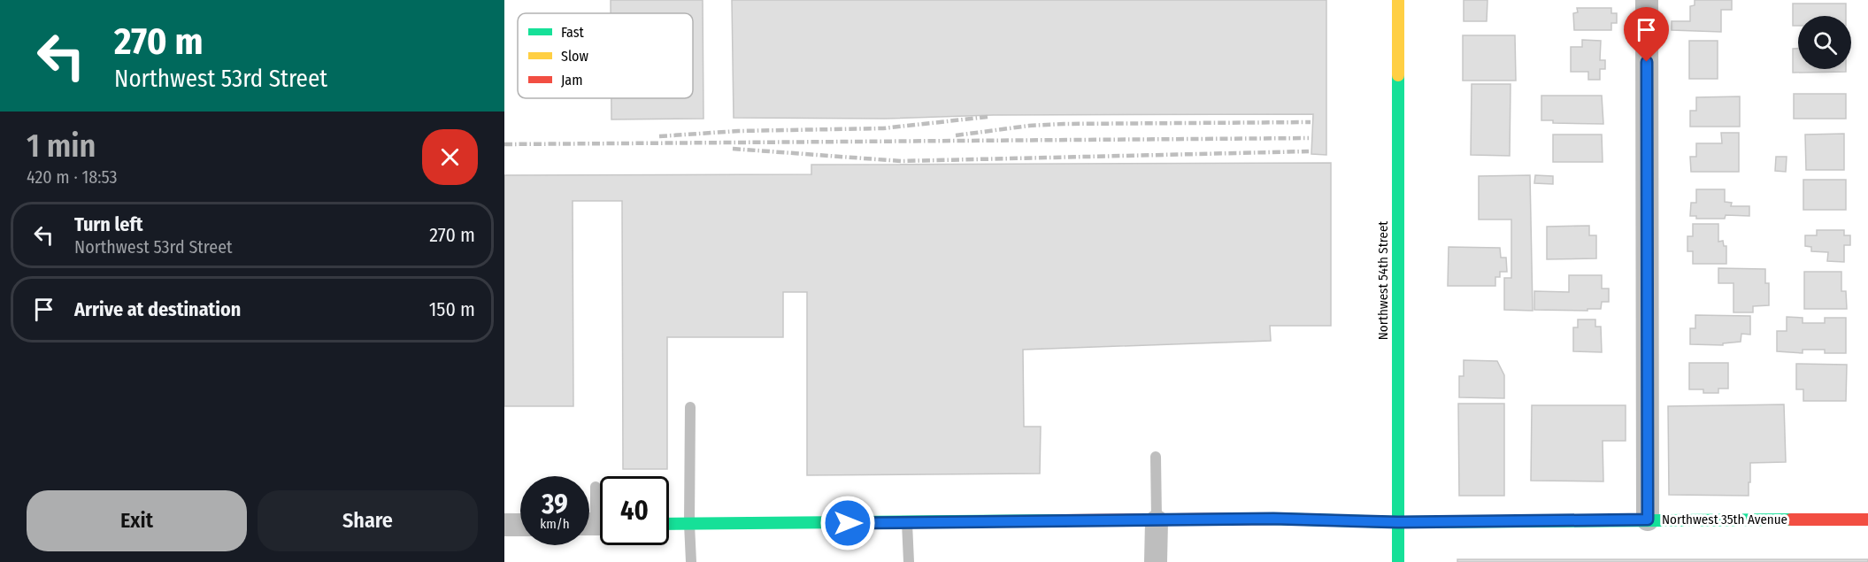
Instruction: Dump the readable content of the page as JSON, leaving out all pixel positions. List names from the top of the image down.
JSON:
{
  "streets": {
    "street": ["Northwest 54th Street", "Northwest 35th Avenue"]
  },
  "crossings": [
    ["Northwest 54th Street", "Northwest 35th Avenue"]
  ],
  "legend": ["Fast", "Slow", "Jam"],
  "page": {
    "turn": ["270 m", "Northwest 53rd Street"],
    "heading": ["1 min", "420 m · 18:53"],
    "list": [
      {
        "name": "Turn left",
        "note": "Northwest 53rd Street",
        "value": "270 m"
      },
      {
        "name": "Arrive at destination",
        "value": "150 m"
      }
    ],
    "speed": "39 km/h",
    "limit": "40",
    "buttons": ["Exit", "Share"]
  }
}
